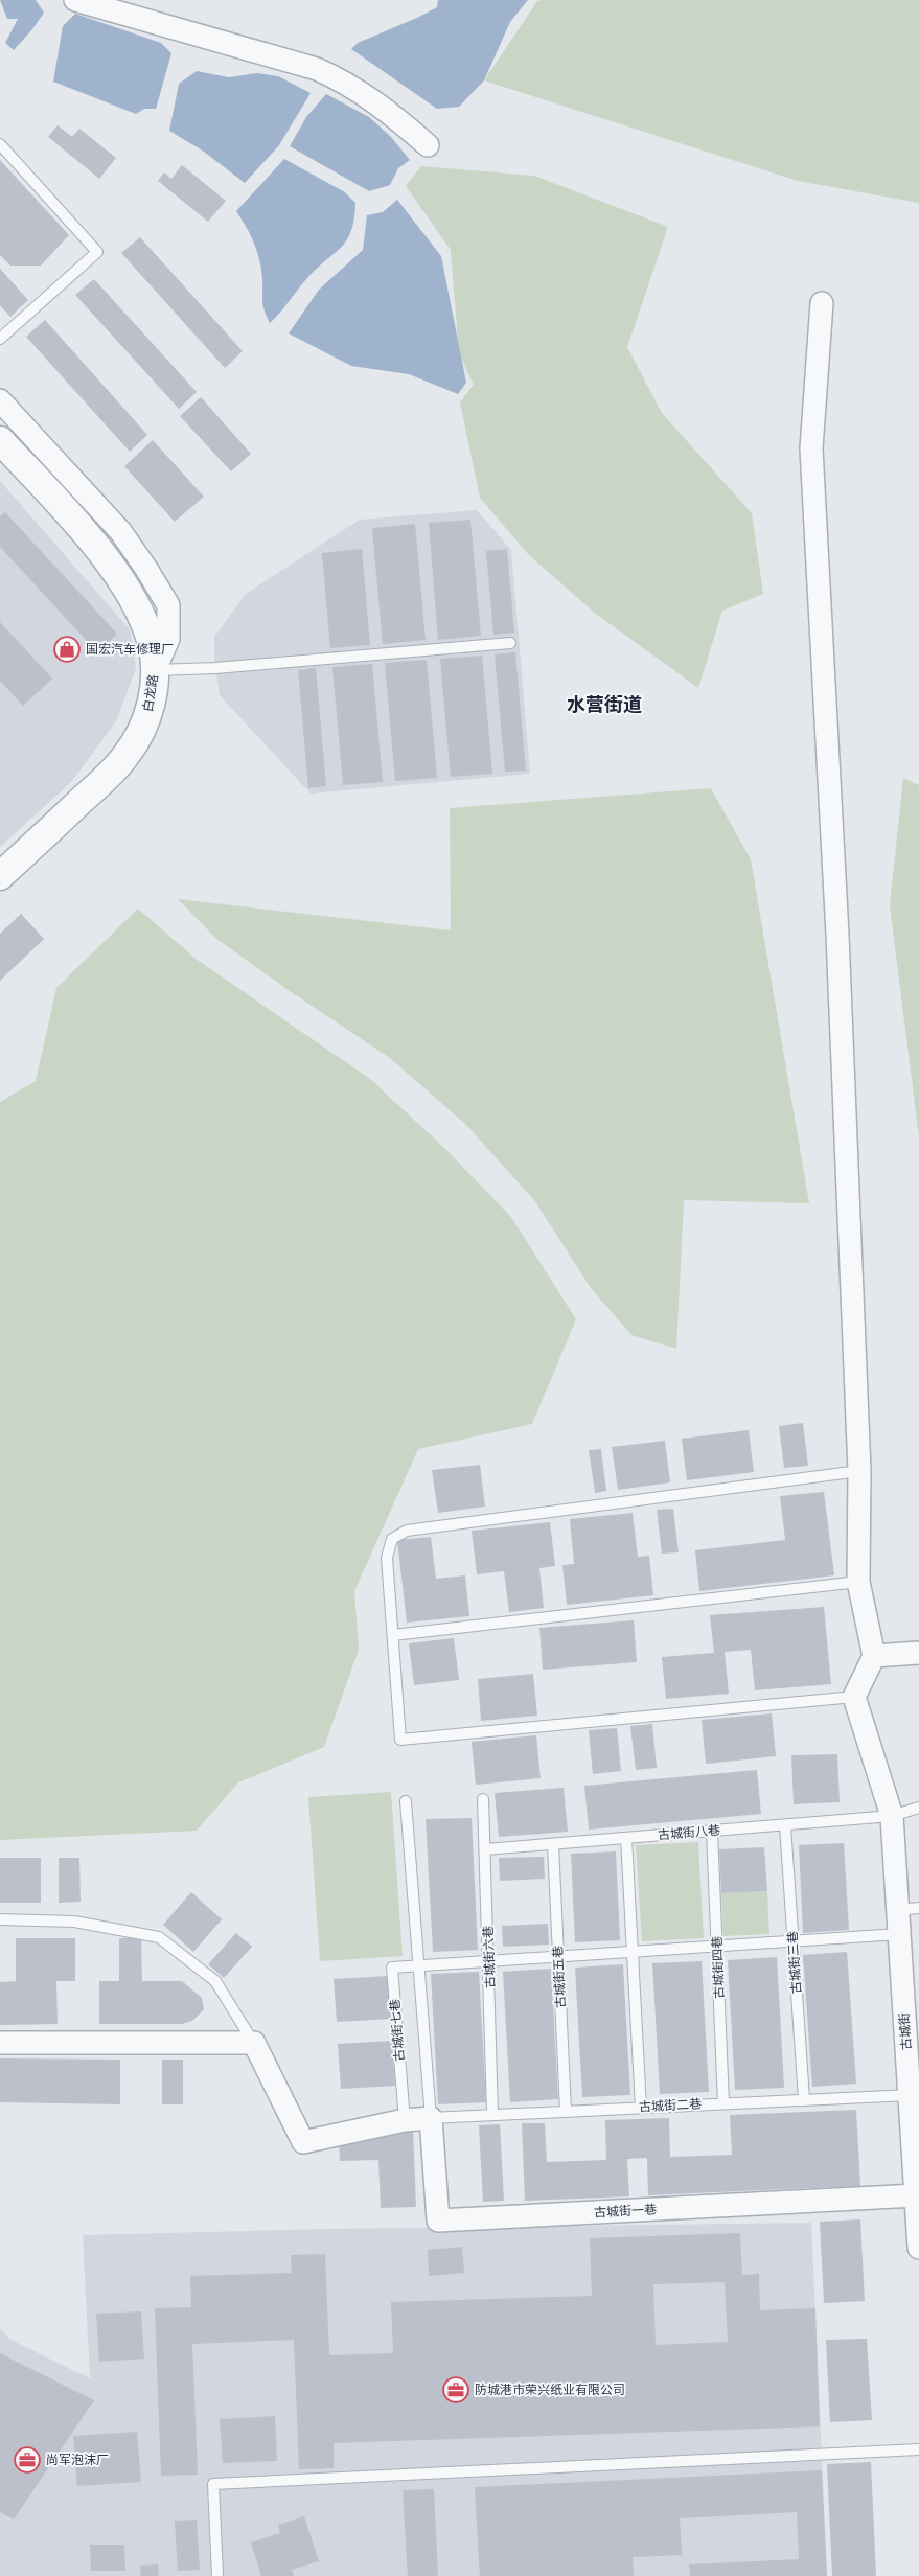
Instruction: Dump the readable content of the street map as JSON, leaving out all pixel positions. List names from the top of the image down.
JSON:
{
  "streets": {
    "street": ["白龙路", "古城街", "古城街一巷"],
    "lane": [
      "古城街八巷",
      "古城街六巷",
      "古城街三巷",
      "古城街四巷",
      "古城街五巷",
      "古城街七巷",
      "古城街二巷"
    ]
  },
  "crossings": [
    ["古城街八巷", "古城街六巷"],
    ["古城街八巷", "古城街三巷"],
    ["古城街八巷", "古城街四巷"],
    ["古城街八巷", "古城街五巷"],
    ["古城街八巷", "古城街"],
    ["古城街六巷", "古城街二巷"],
    ["古城街三巷", "古城街二巷"],
    ["古城街四巷", "古城街二巷"],
    ["古城街五巷", "古城街二巷"],
    ["古城街七巷", "古城街二巷"],
    ["古城街七巷", "古城街一巷"],
    ["古城街", "古城街二巷"],
    ["古城街", "古城街一巷"],
    ["古城街二巷", "古城街一巷"]
  ],
  "districts": ["水营街道"],
  "places": {
    "shop": ["国宏汽车修理厂"],
    "office": ["防城港市荣兴纸业有限公司", "尚军泡沫厂"]
  }
}
